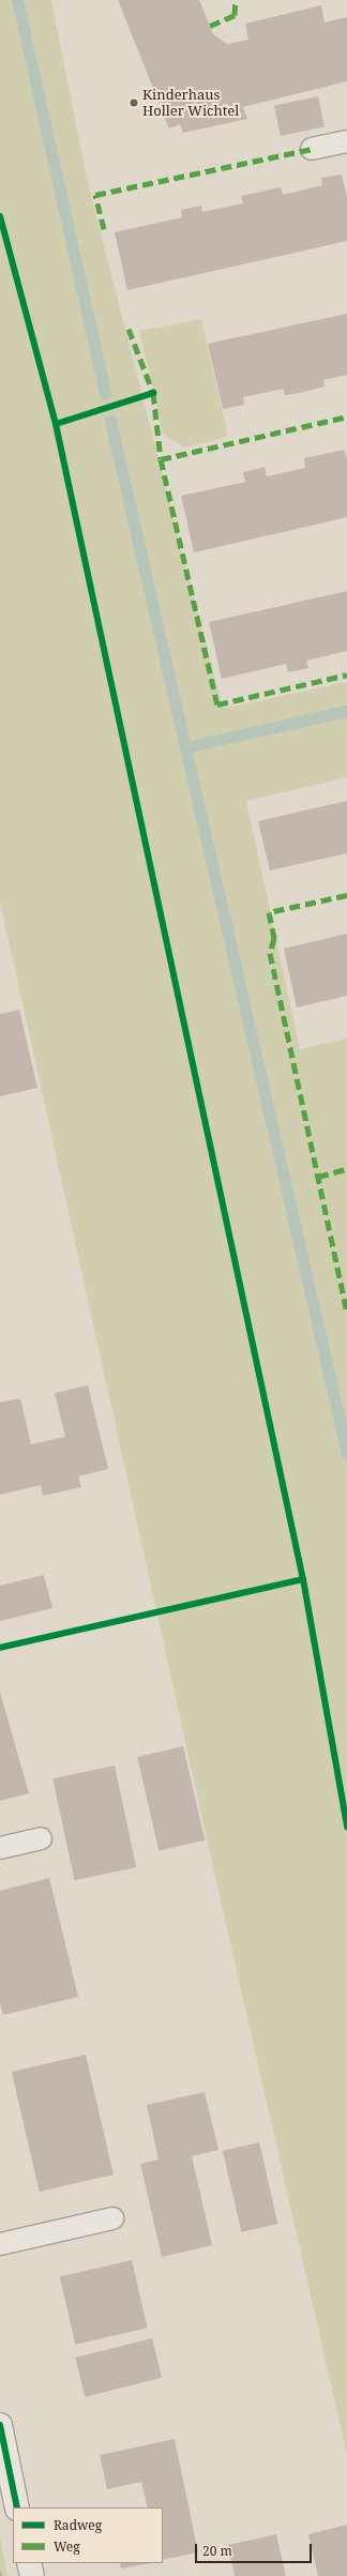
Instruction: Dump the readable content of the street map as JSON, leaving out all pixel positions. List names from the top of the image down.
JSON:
{
  "places": ["Kinderhaus Holler Wichtel"],
  "legend": ["Radweg", "Weg"],
  "scale_bar": "20 m"
}
